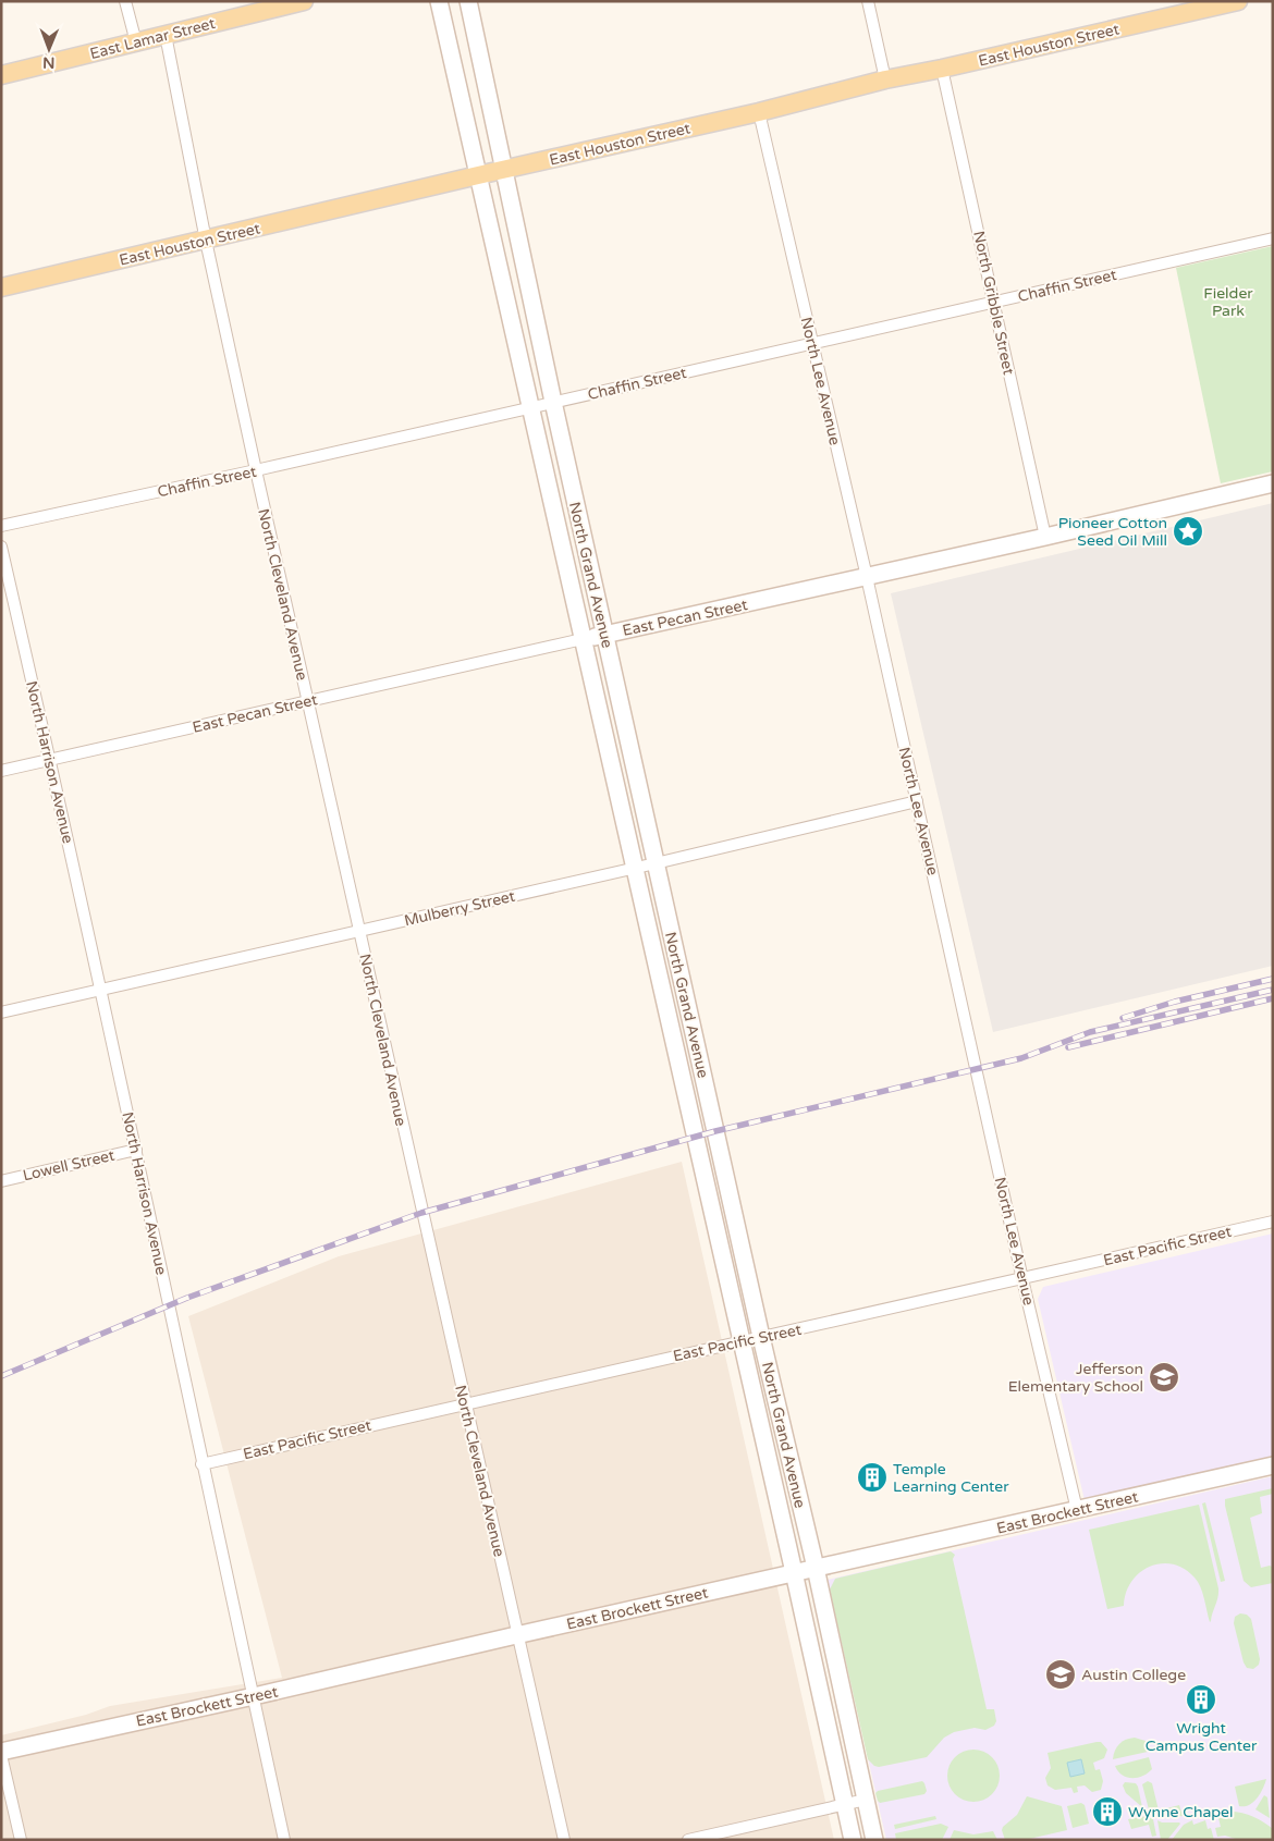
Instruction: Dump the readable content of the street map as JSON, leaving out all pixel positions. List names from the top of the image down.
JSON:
{
  "streets": {
    "main road": [
      "East Lamar Street",
      "East Houston Street",
      "North Grand Avenue",
      "East Pecan Street",
      "East Brockett Street"
    ],
    "street": [
      "Chaffin Street",
      "North Gribble Street",
      "North Lee Avenue",
      "North Cleveland Avenue",
      "North Harrison Avenue",
      "Mulberry Street",
      "Lowell Street",
      "East Pacific Street"
    ]
  },
  "crossings": [
    ["East Lamar Street", "North Cleveland Avenue"],
    ["East Houston Street", "North Gribble Street"],
    ["East Houston Street", "North Lee Avenue"],
    ["East Houston Street", "North Grand Avenue"],
    ["East Houston Street", "North Cleveland Avenue"],
    ["Chaffin Street", "North Gribble Street"],
    ["Chaffin Street", "North Lee Avenue"],
    ["Chaffin Street", "North Grand Avenue"],
    ["Chaffin Street", "North Cleveland Avenue"],
    ["North Gribble Street", "East Pecan Street"],
    ["North Lee Avenue", "East Pecan Street"],
    ["North Lee Avenue", "Mulberry Street"],
    ["North Lee Avenue", "East Pacific Street"],
    ["North Lee Avenue", "East Brockett Street"],
    ["North Grand Avenue", "East Pecan Street"],
    ["North Grand Avenue", "Mulberry Street"],
    ["North Grand Avenue", "East Pacific Street"],
    ["North Grand Avenue", "East Brockett Street"],
    ["North Cleveland Avenue", "East Pecan Street"],
    ["North Cleveland Avenue", "Mulberry Street"],
    ["North Cleveland Avenue", "East Pacific Street"],
    ["North Cleveland Avenue", "East Brockett Street"],
    ["East Pecan Street", "North Harrison Avenue"],
    ["North Harrison Avenue", "Mulberry Street"],
    ["North Harrison Avenue", "Lowell Street"],
    ["North Harrison Avenue", "East Pacific Street"],
    ["North Harrison Avenue", "East Brockett Street"]
  ],
  "parks": ["Fielder Park"],
  "places": {
    "place": ["Pioneer Cotton Seed Oil Mill"],
    "school or university": ["Jefferson Elementary School", "Austin College"],
    "building": ["Temple Learning Center", "Wright Campus Center", "Wynne Chapel"]
  },
  "north": "bottom"
}
